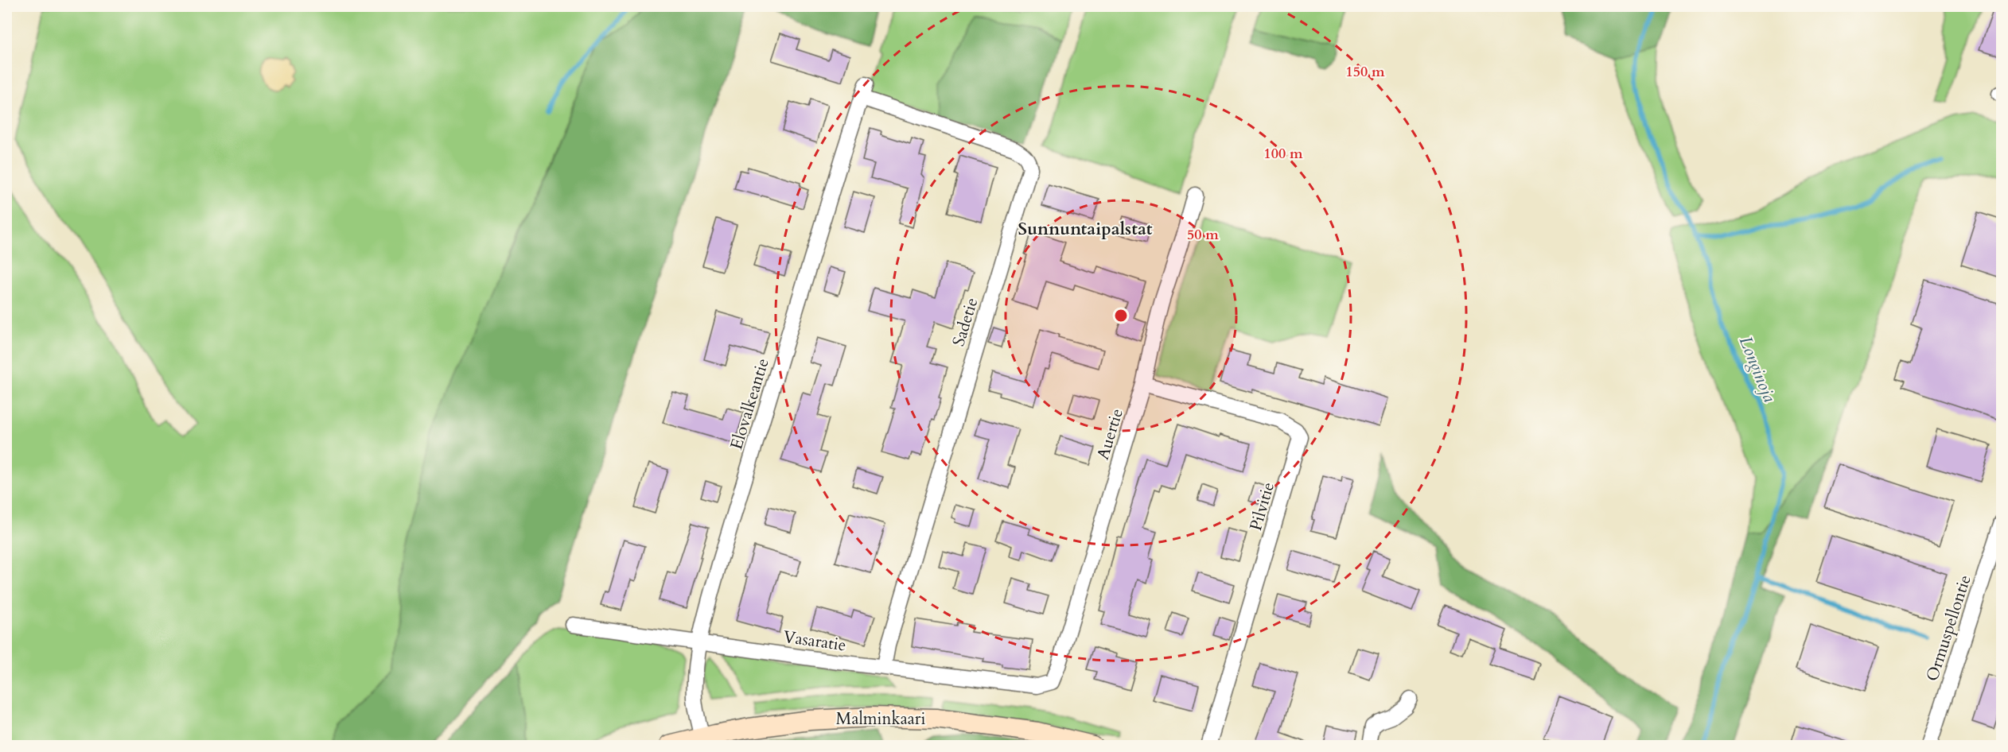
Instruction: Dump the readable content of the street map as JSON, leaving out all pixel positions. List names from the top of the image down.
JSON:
{
  "streets": {
    "main road": ["Malminkaari"],
    "street": [
      "Sadetie",
      "Elovalkeantie",
      "Auertie",
      "Pilvitie",
      "Ormuspellontie",
      "Vasaratie"
    ]
  },
  "crossings": [
    ["Sadetie", "Elovalkeantie"],
    ["Sadetie", "Vasaratie"],
    ["Elovalkeantie", "Vasaratie"],
    ["Elovalkeantie", "Malminkaari"],
    ["Auertie", "Pilvitie"],
    ["Auertie", "Vasaratie"]
  ],
  "districts": ["Sunnuntaipalstat"],
  "water": ["Longinoja"],
  "rings": ["150 m", "100 m", "50 m"]
}
